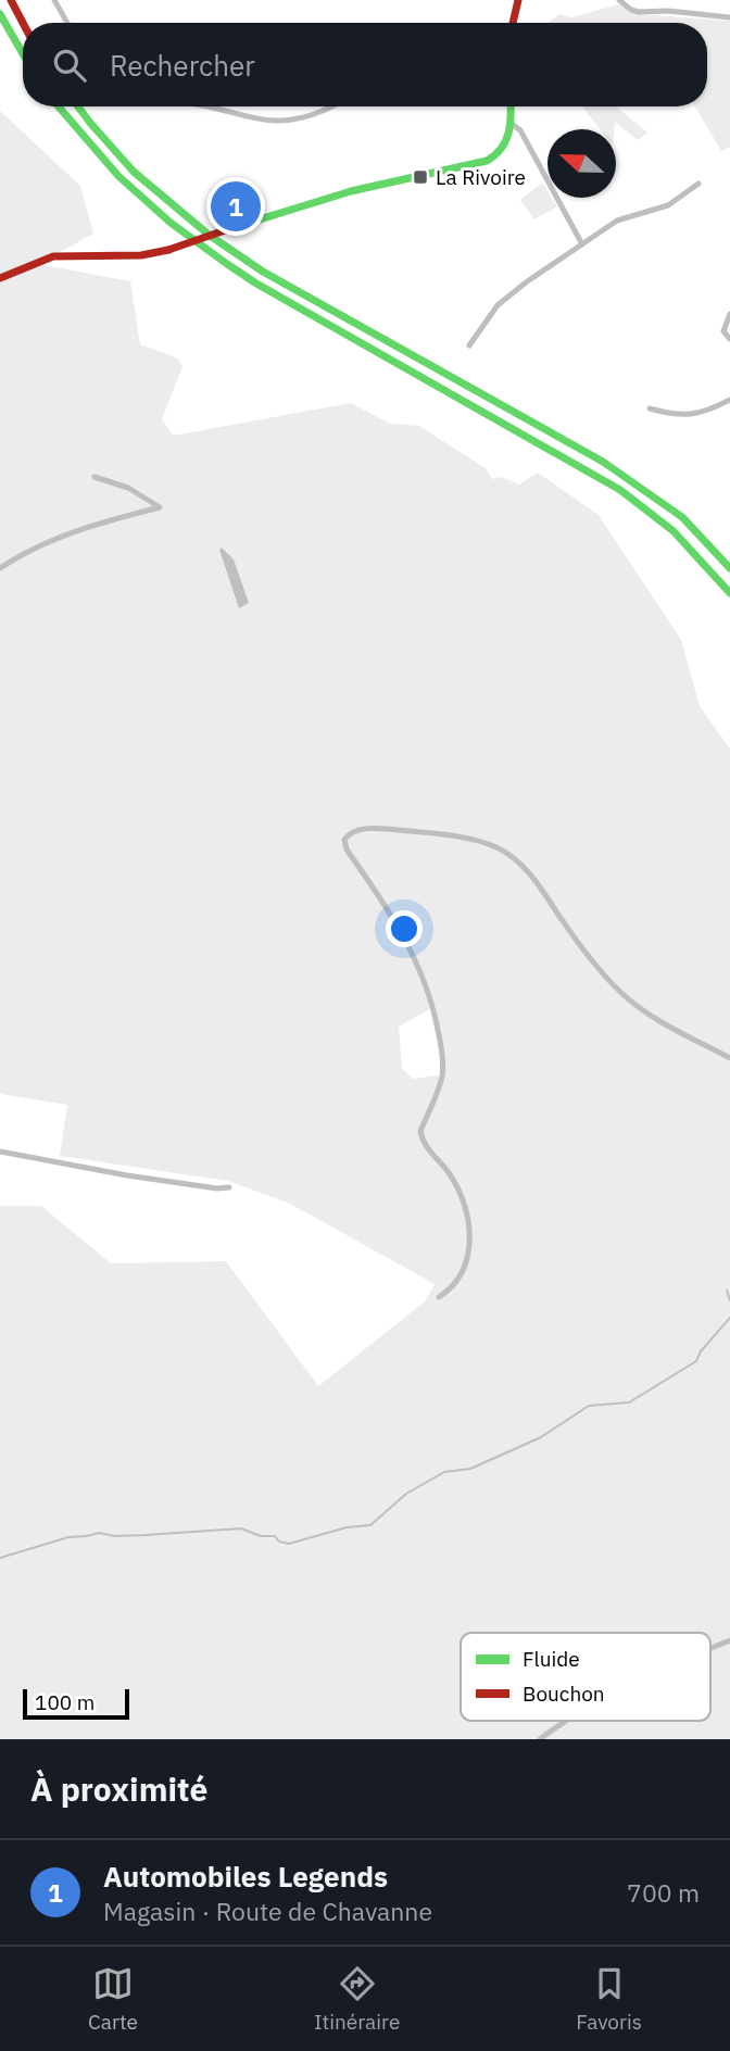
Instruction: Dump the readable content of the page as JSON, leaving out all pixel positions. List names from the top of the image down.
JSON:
{
  "places": {
    "transit": ["La Rivoire"]
  },
  "legend": ["Fluide", "Bouchon"],
  "scale_bar": "100 m",
  "north": "left",
  "page": {
    "search": "Rechercher",
    "pins": "1",
    "scale": "100 m",
    "heading": "À proximité",
    "list": [
      {
        "mark": "1",
        "name": "Automobiles Legends",
        "note": "Magasin · Route de Chavanne",
        "value": "700 m"
      }
    ],
    "nav": ["Carte", "Itinéraire", "Favoris"]
  }
}
